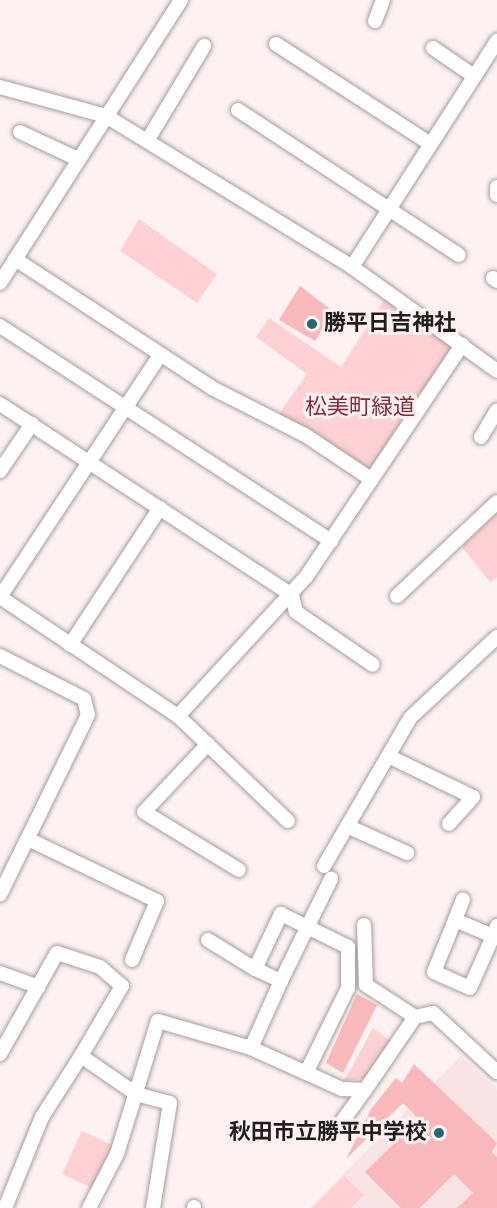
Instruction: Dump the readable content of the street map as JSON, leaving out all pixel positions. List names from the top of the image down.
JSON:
{
  "parks": ["松美町緑道"],
  "places": ["勝平日吉神社", "秋田市立勝平中学校"]
}
